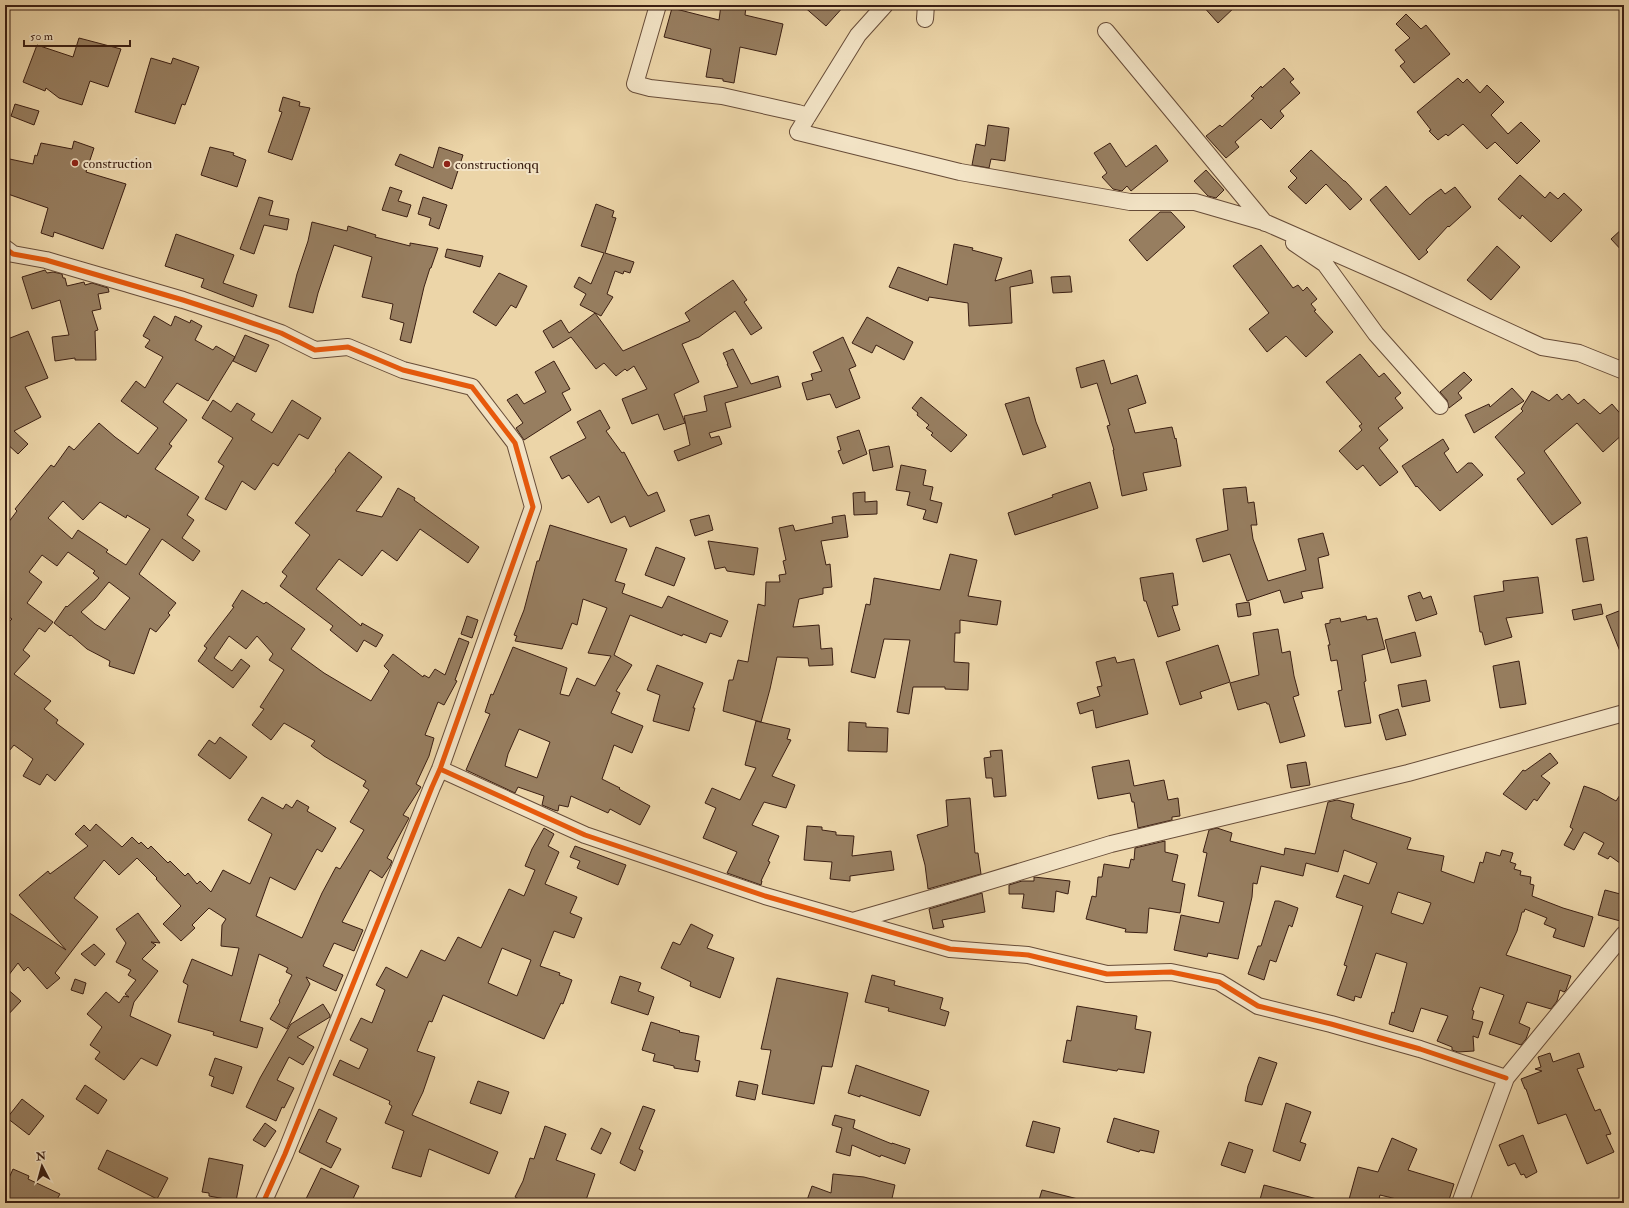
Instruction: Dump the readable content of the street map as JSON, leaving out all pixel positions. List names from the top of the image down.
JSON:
{
  "places": ["construction", "constructionqq"],
  "scale_bar": "50 m",
  "north": "top"
}
